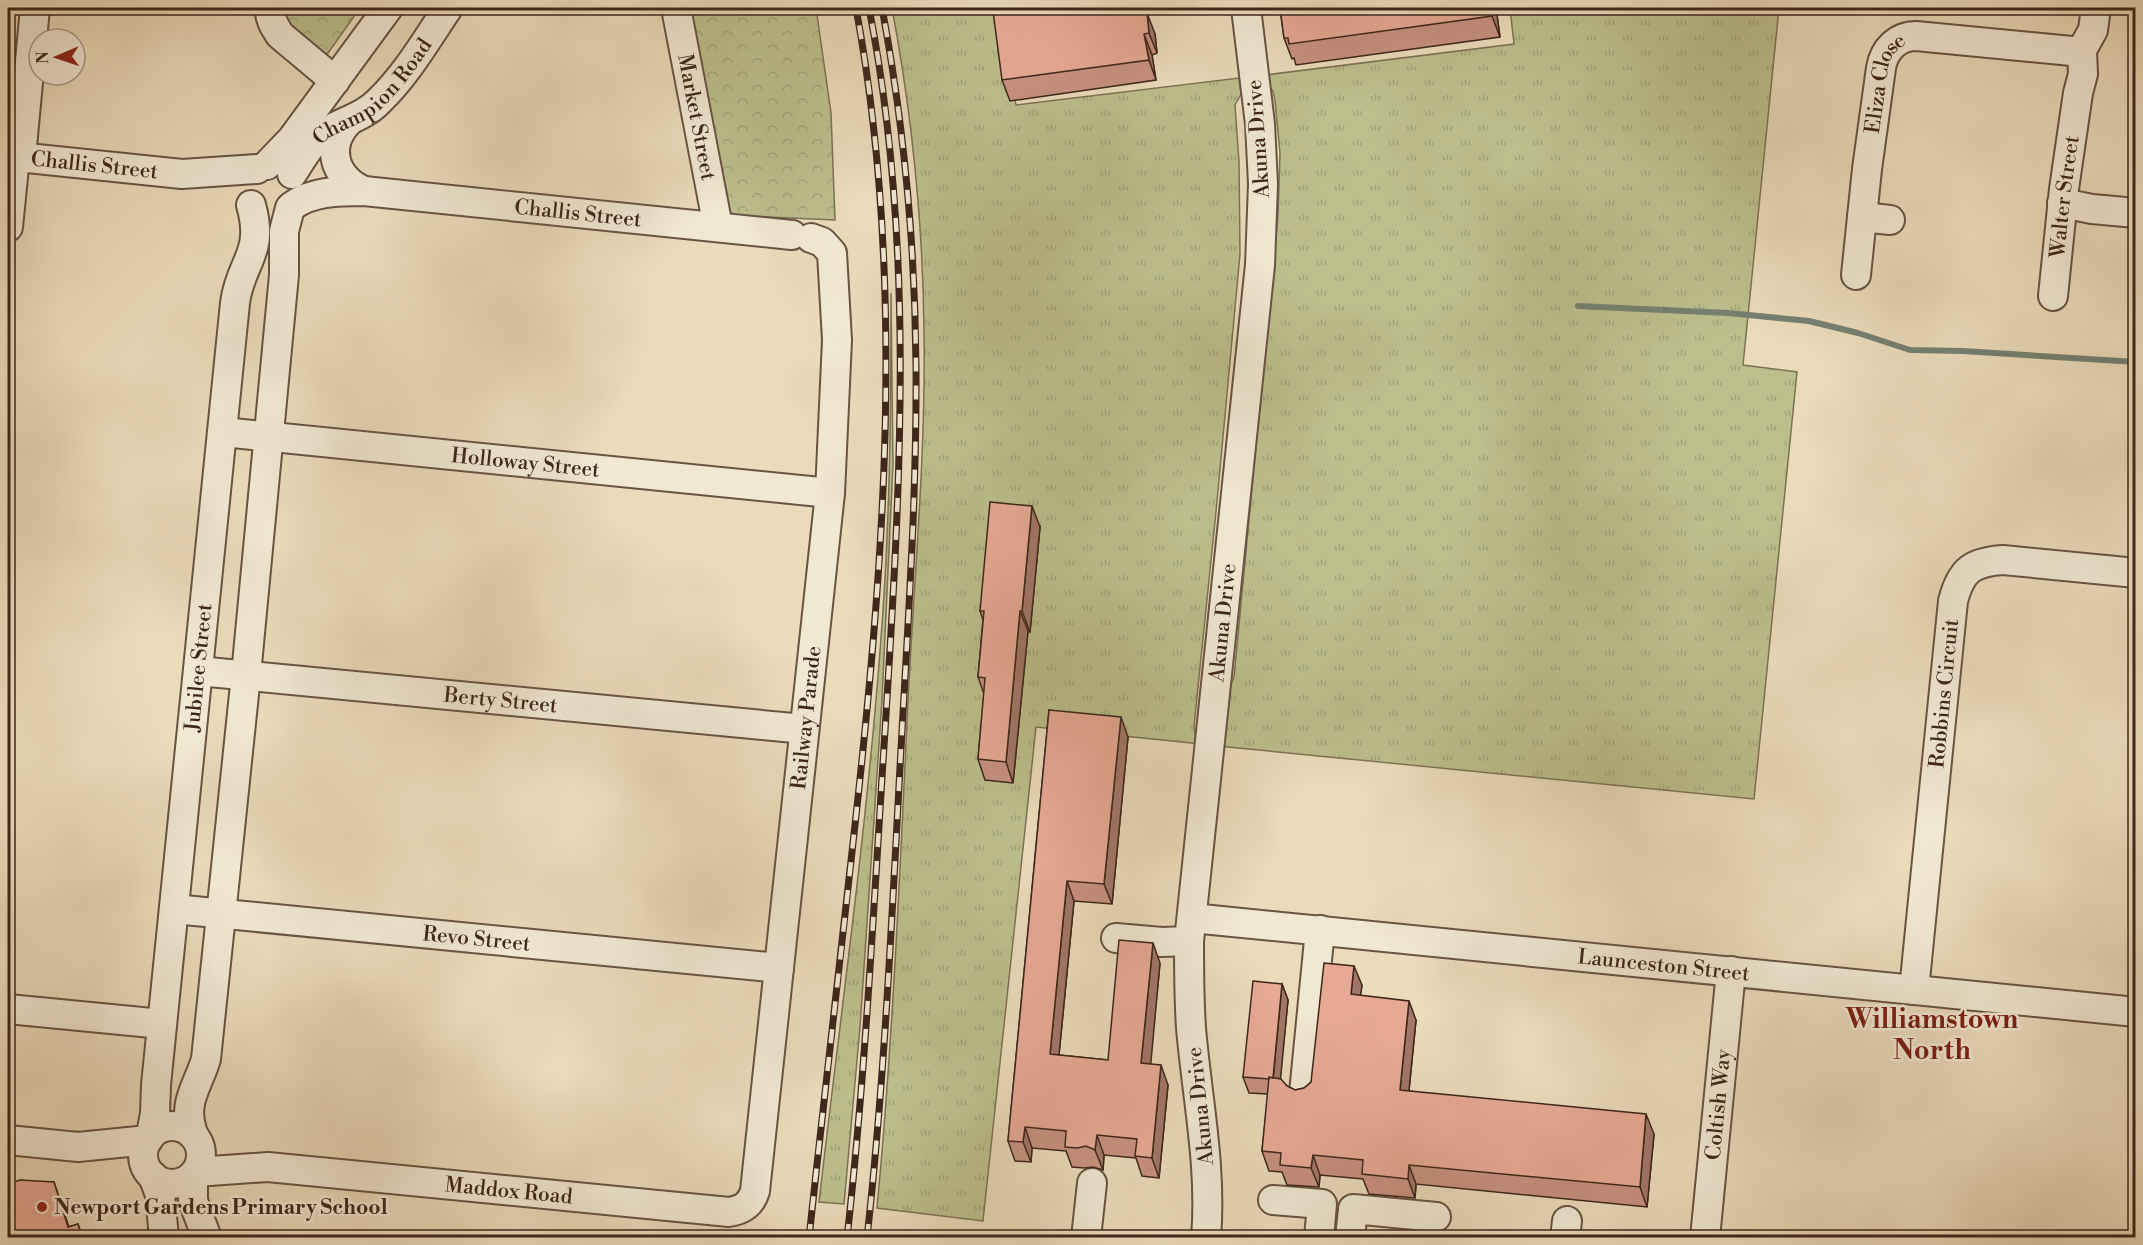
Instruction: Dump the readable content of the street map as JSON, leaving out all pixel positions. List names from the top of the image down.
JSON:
{
  "streets": {
    "street": [
      "Eliza Close",
      "Champion Road",
      "Market Street",
      "Akuna Drive",
      "Challis Street",
      "Walter Street",
      "Holloway Street",
      "Jubilee Street",
      "Robbins Circuit",
      "Berty Street",
      "Railway Parade",
      "Revo Street",
      "Launceston Street",
      "Coltish Way",
      "Maddox Road"
    ]
  },
  "crossings": [
    ["Eliza Close", "Walter Street"],
    ["Champion Road", "Challis Street"],
    ["Champion Road", "Jubilee Street"],
    ["Market Street", "Challis Street"],
    ["Akuna Drive", "Launceston Street"],
    ["Challis Street", "Jubilee Street"],
    ["Challis Street", "Railway Parade"],
    ["Holloway Street", "Jubilee Street"],
    ["Holloway Street", "Railway Parade"],
    ["Jubilee Street", "Berty Street"],
    ["Jubilee Street", "Revo Street"],
    ["Jubilee Street", "Maddox Road"],
    ["Robbins Circuit", "Launceston Street"],
    ["Berty Street", "Railway Parade"],
    ["Railway Parade", "Revo Street"],
    ["Railway Parade", "Maddox Road"],
    ["Launceston Street", "Coltish Way"]
  ],
  "districts": ["Williamstown North"],
  "places": ["Newport Gardens Primary School"],
  "north": "left"
}
